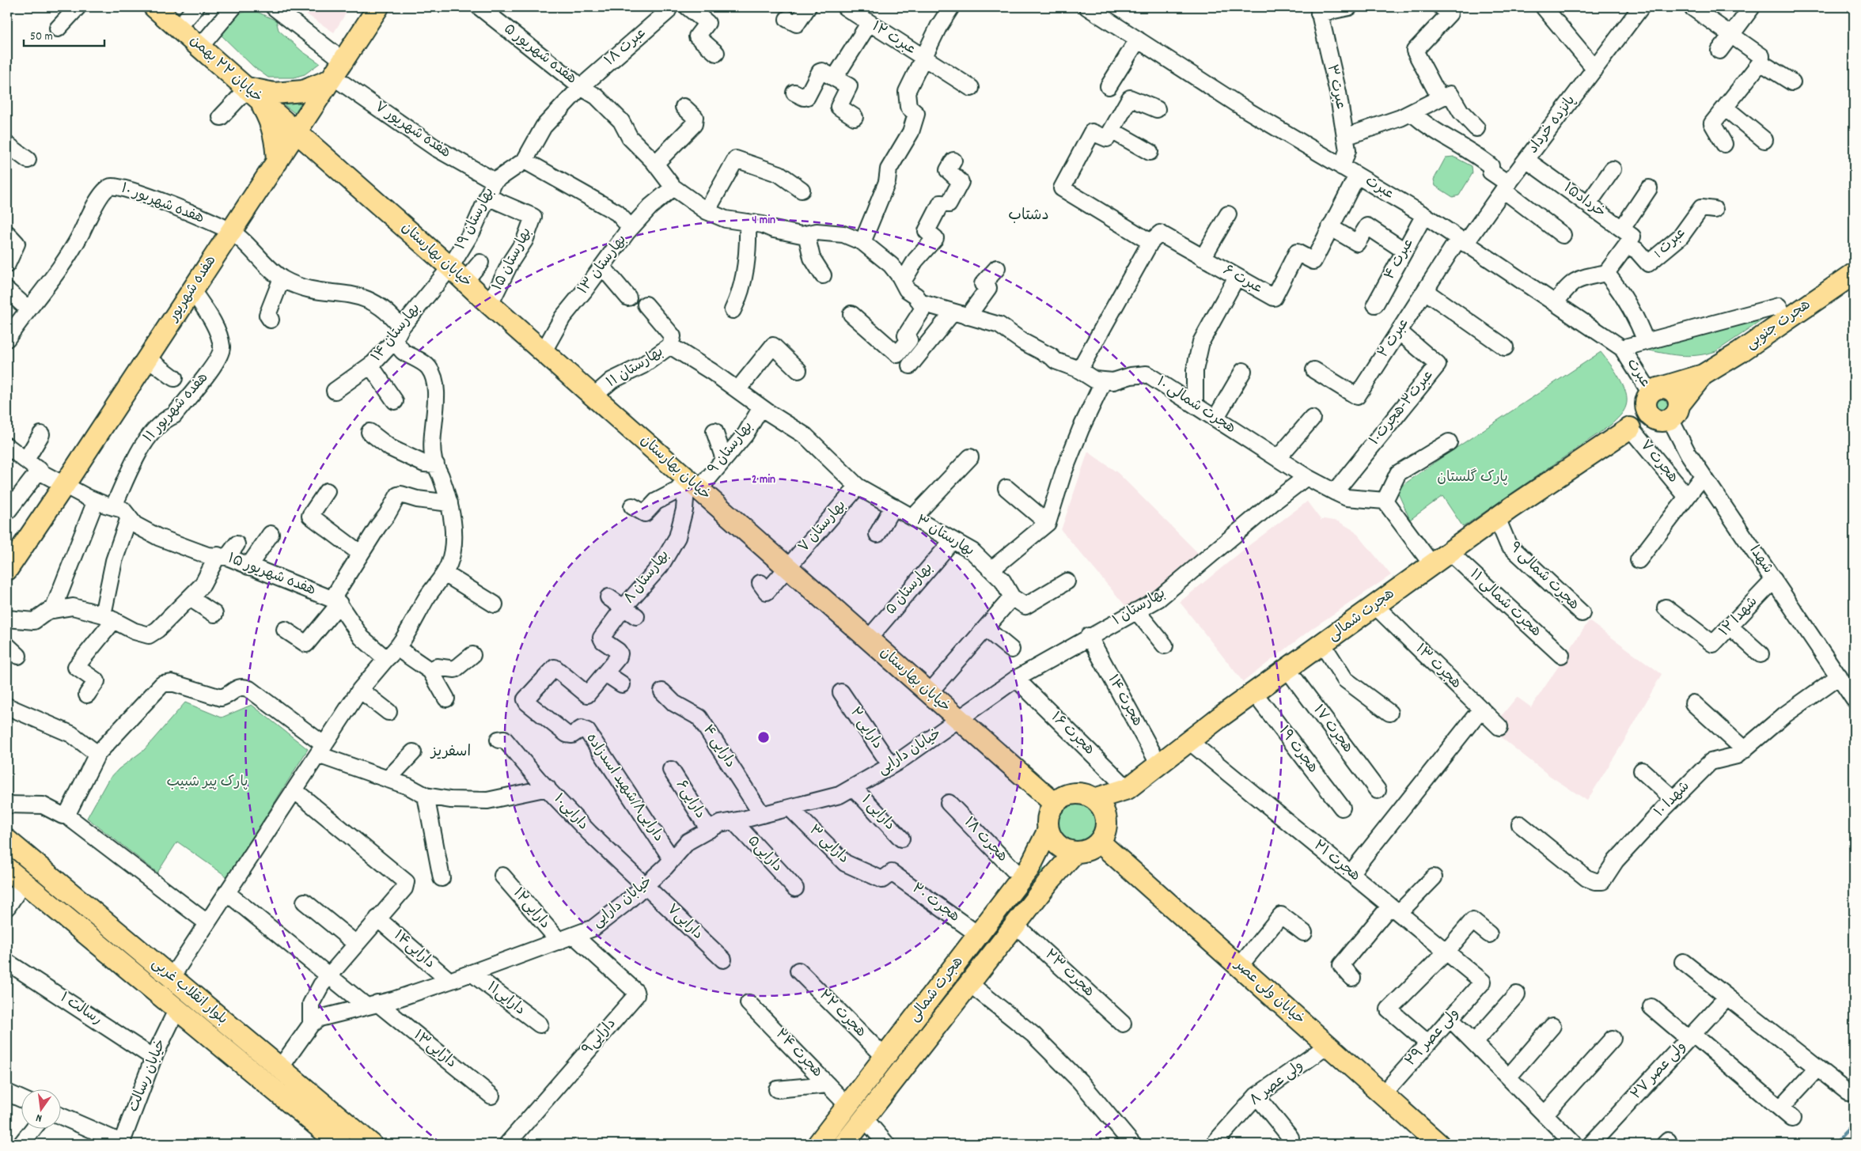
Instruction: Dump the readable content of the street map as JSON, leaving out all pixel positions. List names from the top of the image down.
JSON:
{
  "streets": {
    "main road": [
      "خیابان ۲۲ بهمن",
      "خیابان بهارستان",
      "هفده شهریور",
      "هجرت جنوبی",
      "هجرت شمالی",
      "بلوار انقلاب غربی",
      "خیابان ولی عصر"
    ],
    "street": [
      "عبرت ۱۲",
      "عبرت ۱۸",
      "هفده شهریور ۵",
      "عبرت ۳",
      "پانزده خرداد",
      "هفده شهریور ۷",
      "عبرت",
      "۱۵خرداد",
      "هفده شهریور ۱۰",
      "بهارستان ۱۹",
      "عبرت 1",
      "بهارستان ۱۵",
      "عبرت ۴",
      "بهارستان ۱۳",
      "عبرت ۶",
      "بهارستان ۱۴",
      "عبرت ۲",
      "بهارستان ۱۱",
      "هجرت شمالی ۱۰",
      "هفده شهریور ۱۱",
      "عبرت۲-هجرت۱۰",
      "بهارستان ۹",
      "هجرت ۷",
      "بهارستان ۷",
      "بهارستان ۳",
      "شهدا",
      "هفده شهریور ۱۵",
      "هجرت شمالی ۹",
      "بهارستان ۸",
      "بهارستان ۵",
      "هجرت شمالی ۱۱",
      "بهارستان ۱",
      "شهدا ۱۲",
      "هجرت ۱۳",
      "هجرت ۱۴",
      "دارایی ۲",
      "هجرت ۱۷",
      "هجرت ۱۶",
      "دارایی ۴",
      "هجرت ۱۹",
      "خیابان دارایی",
      "دارایی۸/شهید اسدزاده",
      "دارایی۶",
      "شهدا ۱۰",
      "دارایی۱۰",
      "دارایی ۱",
      "هجرت ۱۸",
      "دارایی ۳",
      "دارایی۵",
      "هجرت ۲۱",
      "هجرت ۲۰",
      "دارایی۱۲",
      "دارایی۷",
      "دارایی۱۴",
      "هجرت ۲۳",
      "دارایی۱۱",
      "رسالت ۱",
      "هجرت ۲۲",
      "دارایی۹",
      "ولی عصر ۲۹",
      "دارایی۱۳",
      "هجرت ۲۴",
      "ولی عصر ۲۷",
      "خیابان رسالت",
      "ولی عصر ۸"
    ]
  },
  "crossings": [
    ["عبرت ۱۸", "هفده شهریور ۵"],
    ["عبرت ۱۸", "بهارستان ۱۹"],
    ["هفده شهریور ۵", "بهارستان ۱۹"],
    ["هفده شهریور ۵", "بهارستان ۱۳"],
    ["هفده شهریور ۵", "هجرت شمالی ۱۰"],
    ["خیابان ۲۲ بهمن", "خیابان بهارستان"],
    ["خیابان ۲۲ بهمن", "هفده شهریور"],
    ["عبرت ۳", "عبرت"],
    ["پانزده خرداد", "عبرت"],
    ["پانزده خرداد", "۱۵خرداد"],
    ["پانزده خرداد", "عبرت ۲"],
    ["هفده شهریور ۷", "بهارستان ۱۹"],
    ["هفده شهریور ۷", "هفده شهریور"],
    ["عبرت", "عبرت ۴"],
    ["عبرت", "عبرت ۶"],
    ["عبرت", "عبرت ۲"],
    ["عبرت", "شهدا"],
    ["۱۵خرداد", "عبرت 1"],
    ["هفده شهریور ۱۰", "هفده شهریور"],
    ["بهارستان ۱۹", "خیابان بهارستان"],
    ["بهارستان ۱۹", "بهارستان ۱۵"],
    ["بهارستان ۱۹", "بهارستان ۱۴"],
    ["خیابان بهارستان", "بهارستان ۱۵"],
    ["خیابان بهارستان", "بهارستان ۱۳"],
    ["خیابان بهارستان", "هفده شهریور"],
    ["خیابان بهارستان", "بهارستان ۱۴"],
    ["خیابان بهارستان", "بهارستان ۱۱"],
    ["خیابان بهارستان", "بهارستان ۹"],
    ["خیابان بهارستان", "بهارستان ۷"],
    ["خیابان بهارستان", "بهارستان ۸"],
    ["خیابان بهارستان", "بهارستان ۵"],
    ["خیابان بهارستان", "بهارستان ۱"],
    ["خیابان بهارستان", "هجرت شمالی"],
    ["خیابان بهارستان", "خیابان دارایی"],
    ["خیابان بهارستان", "خیابان ولی عصر"],
    ["هفده شهریور", "هفده شهریور ۱۱"],
    ["هفده شهریور", "هفده شهریور ۱۵"],
    ["عبرت ۲", "عبرت۲-هجرت۱۰"],
    ["بهارستان ۱۱", "بهارستان ۹"],
    ["بهارستان ۱۱", "بهارستان ۳"],
    ["هجرت شمالی ۱۰", "عبرت۲-هجرت۱۰"],
    ["هجرت شمالی ۱۰", "بهارستان ۱"],
    ["هفده شهریور ۱۱", "هفده شهریور ۱۵"],
    ["بهارستان ۹", "بهارستان ۳"],
    ["بهارستان ۹", "بهارستان ۸"],
    ["هجرت ۷", "هجرت شمالی"],
    ["بهارستان ۷", "بهارستان ۳"],
    ["بهارستان ۳", "بهارستان ۵"],
    ["شهدا", "شهدا ۱۲"],
    ["شهدا", "شهدا ۱۰"],
    ["هجرت شمالی ۹", "هجرت شمالی"],
    ["بهارستان ۸", "دارایی۸/شهید اسدزاده"],
    ["هجرت شمالی ۱۱", "هجرت شمالی"],
    ["بهارستان ۱", "هجرت ۱۴"],
    ["بهارستان ۱", "هجرت ۱۶"],
    ["بهارستان ۱", "خیابان دارایی"],
    ["هجرت شمالی", "هجرت ۱۳"],
    ["هجرت شمالی", "هجرت ۱۴"],
    ["هجرت شمالی", "هجرت ۱۷"],
    ["هجرت شمالی", "هجرت ۱۶"],
    ["هجرت شمالی", "هجرت ۱۹"],
    ["هجرت شمالی", "هجرت ۱۸"],
    ["هجرت شمالی", "هجرت ۲۱"],
    ["هجرت شمالی", "هجرت ۲۰"],
    ["هجرت شمالی", "هجرت ۲۳"],
    ["هجرت شمالی", "خیابان ولی عصر"],
    ["هجرت شمالی", "هجرت ۲۲"],
    ["هجرت شمالی", "هجرت ۲۴"],
    ["دارایی ۲", "خیابان دارایی"],
    ["دارایی ۴", "خیابان دارایی"],
    ["خیابان دارایی", "دارایی۸/شهید اسدزاده"],
    ["خیابان دارایی", "دارایی۶"],
    ["خیابان دارایی", "دارایی۱۰"],
    ["خیابان دارایی", "دارایی ۱"],
    ["خیابان دارایی", "دارایی ۳"],
    ["خیابان دارایی", "دارایی۵"],
    ["خیابان دارایی", "دارایی۱۲"],
    ["خیابان دارایی", "دارایی۷"],
    ["خیابان دارایی", "دارایی۱۴"],
    ["خیابان دارایی", "بلوار انقلاب غربی"],
    ["خیابان دارایی", "دارایی۱۱"],
    ["خیابان دارایی", "دارایی۹"],
    ["خیابان دارایی", "دارایی۱۳"],
    ["دارایی۱۰", "دارایی۷"],
    ["دارایی ۳", "هجرت ۲۰"],
    ["هجرت ۲۱", "ولی عصر ۲۹"],
    ["بلوار انقلاب غربی", "خیابان رسالت"],
    ["خیابان ولی عصر", "ولی عصر ۲۹"],
    ["خیابان ولی عصر", "ولی عصر ۸"],
    ["رسالت ۱", "خیابان رسالت"]
  ],
  "districts": ["دشتاب", "اسفریز"],
  "parks": ["پارک گلستان", "پارک پیر شبیب"],
  "scale_bar": "50 m",
  "north": "bottom",
  "rings": ["4 min", "2 min"]
}
